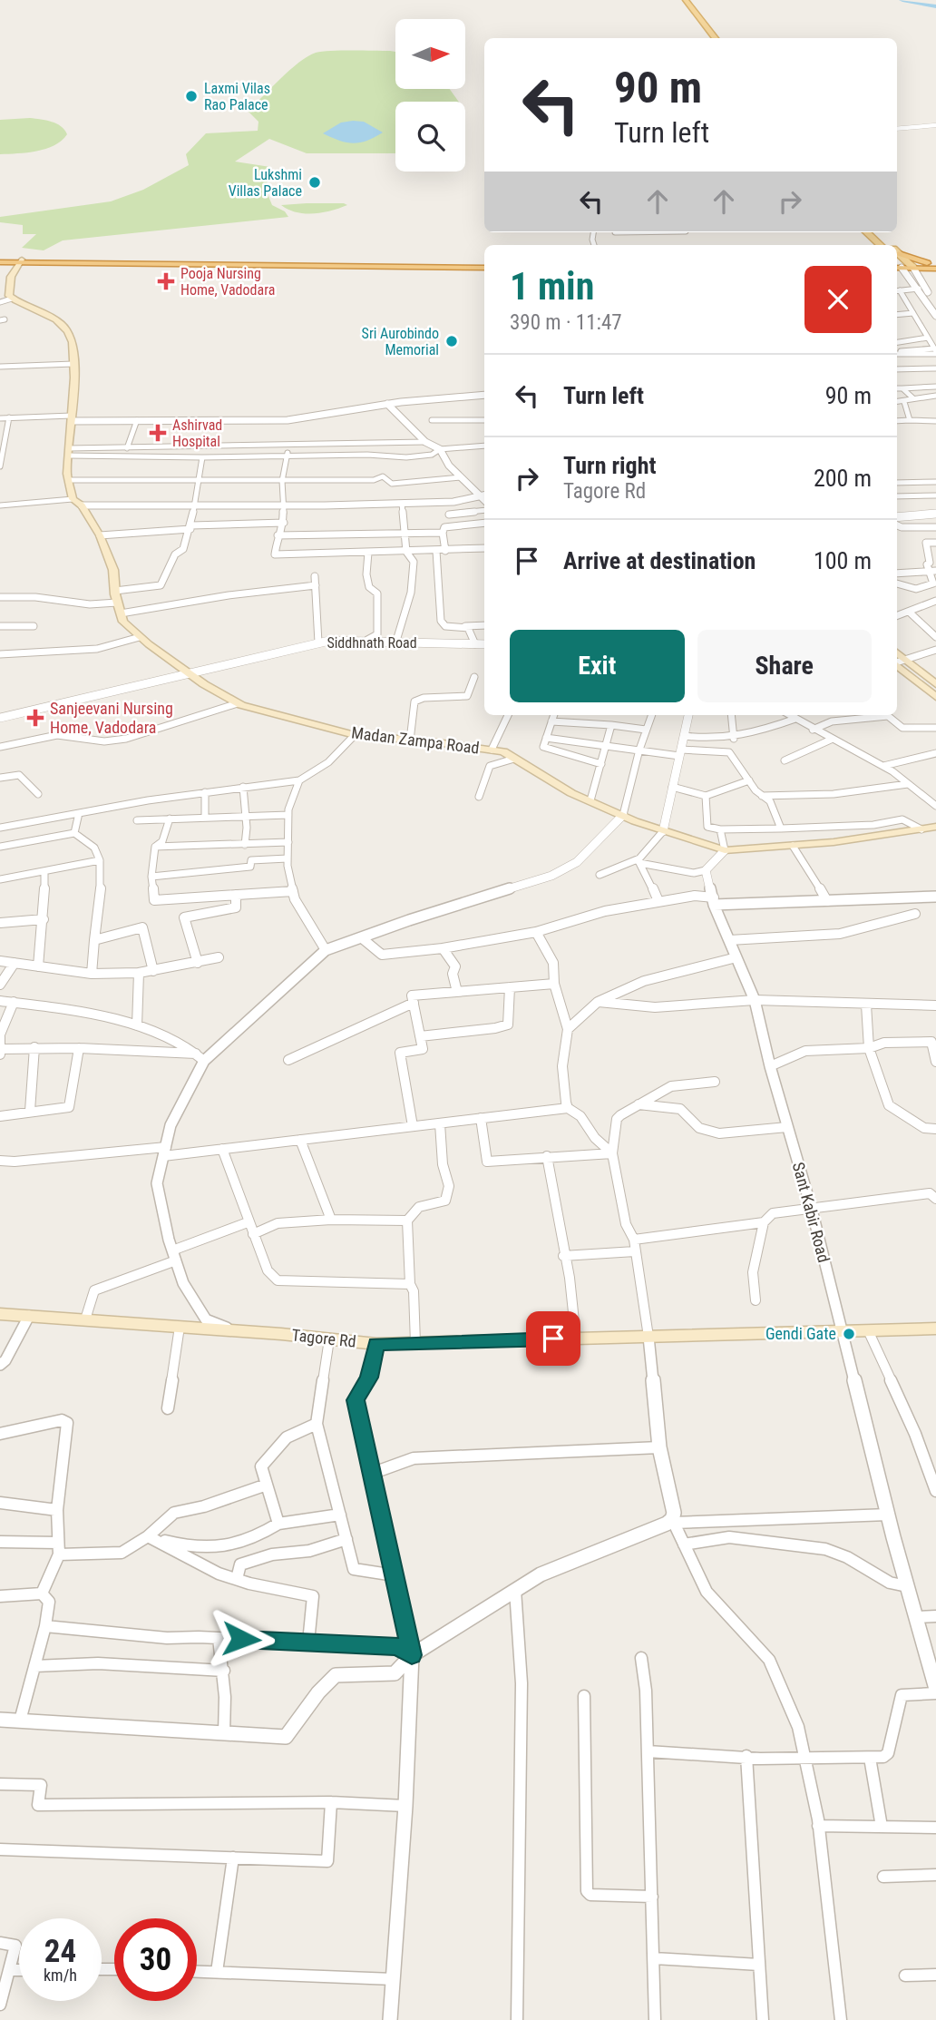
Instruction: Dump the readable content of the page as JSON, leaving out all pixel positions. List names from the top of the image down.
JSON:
{
  "streets": {
    "main road": ["Madan Zampa Road", "Tagore Rd"],
    "street": ["Siddhnath Road", "Sant Kabir Road"]
  },
  "crossings": [
    ["Siddhnath Road", "Madan Zampa Road"]
  ],
  "places": {
    "other": [
      "Laxmi Vilas Rao Palace",
      "Lukshmi Villas Palace",
      "Sri Aurobindo Memorial",
      "Gendi Gate"
    ],
    "health": ["Pooja Nursing Home, Vadodara", "Ashirvad Hospital", "Sanjeevani Nursing Home, Vadodara"]
  },
  "north": "right",
  "page": {
    "turn": ["90 m", "Turn left"],
    "heading": ["1 min", "390 m · 11:47"],
    "list": [
      {
        "name": "Turn left",
        "value": "90 m"
      },
      {
        "name": "Turn right",
        "note": "Tagore Rd",
        "value": "200 m"
      },
      {
        "name": "Arrive at destination",
        "value": "100 m"
      }
    ],
    "buttons": ["Exit", "Share"],
    "speed": "24 km/h",
    "limit": "30"
  }
}
